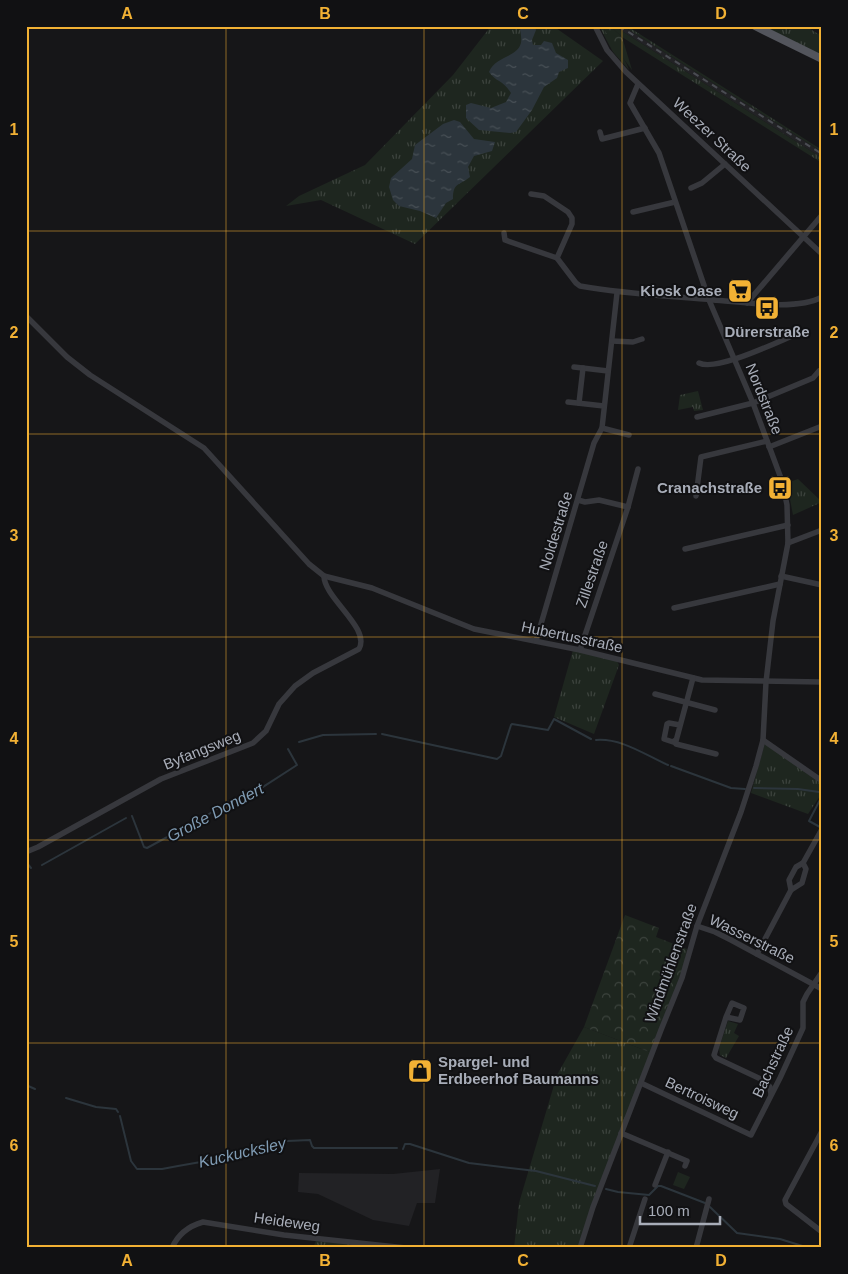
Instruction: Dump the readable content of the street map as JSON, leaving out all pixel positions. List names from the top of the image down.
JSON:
{
  "streets": {
    "street": [
      "Weezer Straße",
      "Nordstraße",
      "Noldestraße",
      "Zillestraße",
      "Hubertusstraße",
      "Byfangsweg",
      "Wasserstraße",
      "Windmühlenstraße",
      "Bachstraße",
      "Bertroisweg",
      "Heideweg"
    ]
  },
  "crossings": [
    ["Weezer Straße", "Nordstraße"],
    ["Nordstraße", "Hubertusstraße"],
    ["Nordstraße", "Windmühlenstraße"],
    ["Noldestraße", "Hubertusstraße"],
    ["Zillestraße", "Hubertusstraße"],
    ["Hubertusstraße", "Byfangsweg"],
    ["Hubertusstraße", "Windmühlenstraße"],
    ["Wasserstraße", "Windmühlenstraße"],
    ["Wasserstraße", "Bachstraße"],
    ["Windmühlenstraße", "Bertroisweg"],
    ["Bachstraße", "Bertroisweg"]
  ],
  "water": ["Große Dondert", "Kuckucksley"],
  "places": {
    "supermarket": ["Kiosk Oase"],
    "bus stop": ["Dürerstraße", "Cranachstraße"],
    "shop": ["Spargel- und Erdbeerhof Baumanns"]
  },
  "scale_bar": "100 m",
  "grid": {
    "columns": [
      "A",
      "B",
      "C",
      "D"
    ],
    "rows": [
      "1",
      "2",
      "3",
      "4",
      "5",
      "6"
    ]
  }
}
